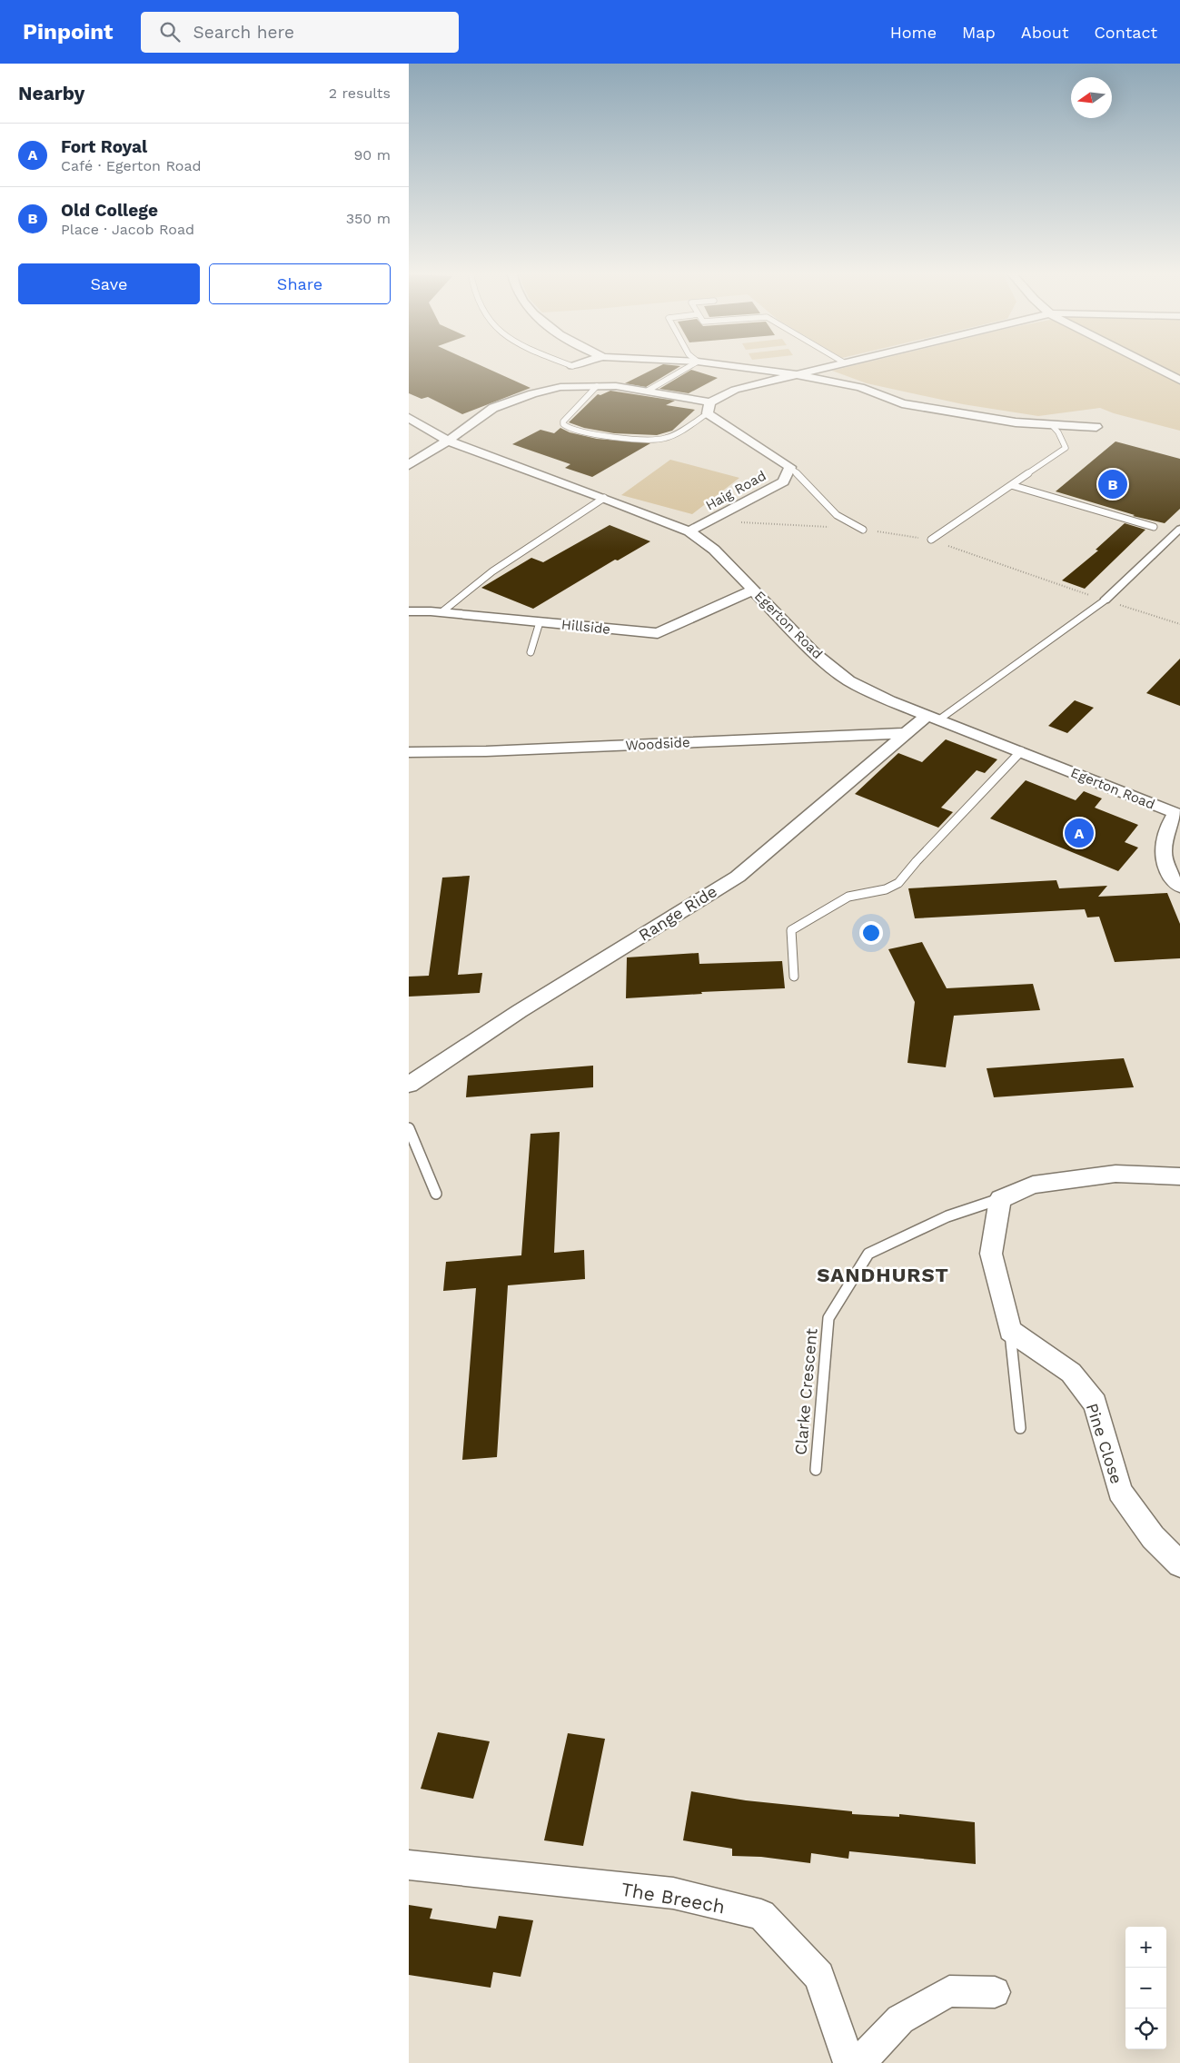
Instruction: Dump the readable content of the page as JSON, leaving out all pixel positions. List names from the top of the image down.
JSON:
{
  "streets": {
    "street": [
      "Haig Road",
      "Egerton Road",
      "Hillside",
      "Woodside",
      "Range Ride",
      "Pine Close",
      "The Breech"
    ],
    "lane": ["Clarke Crescent"]
  },
  "crossings": [
    ["Haig Road", "Egerton Road"],
    ["Egerton Road", "Hillside"],
    ["Egerton Road", "Range Ride"],
    ["Woodside", "Range Ride"]
  ],
  "districts": ["SANDHURST"],
  "north": "left",
  "page": {
    "header": "Pinpoint",
    "search": "Search here",
    "nav": [
      "Home",
      "Map",
      "About",
      "Contact"
    ],
    "heading": ["Nearby", "2 results"],
    "list": [
      {
        "mark": "A",
        "name": "Fort Royal",
        "note": "Café · Egerton Road",
        "value": "90 m"
      },
      {
        "mark": "B",
        "name": "Old College",
        "note": "Place · Jacob Road",
        "value": "350 m"
      }
    ],
    "buttons": ["Save", "Share"],
    "pins": ["B", "A"],
    "map_buttons": ["+", "−"]
  }
}
